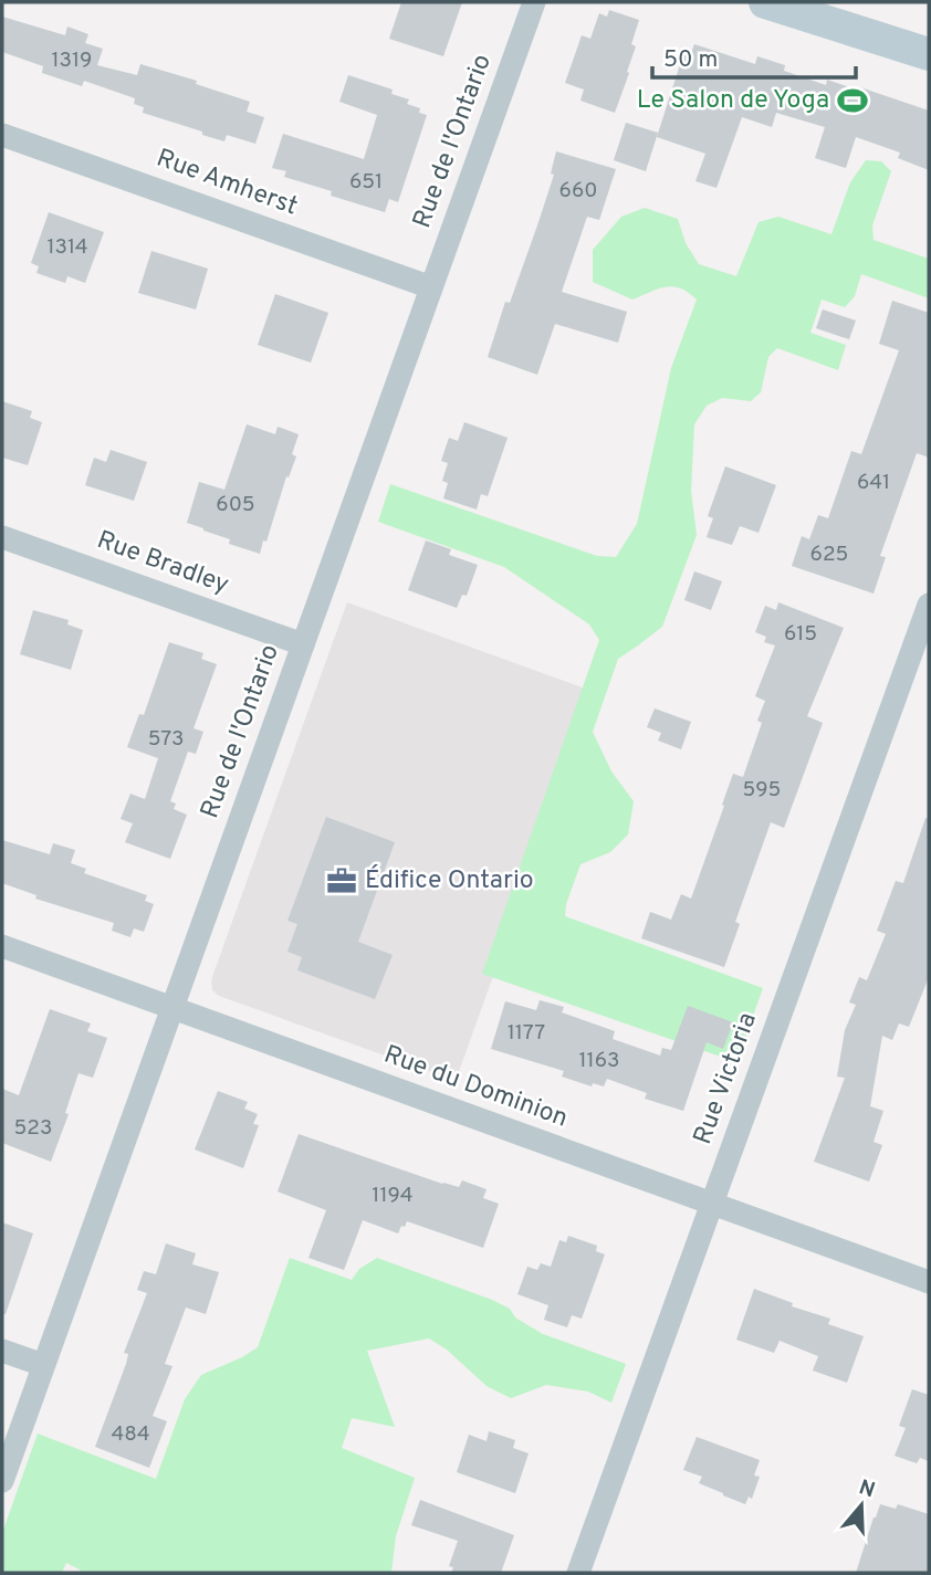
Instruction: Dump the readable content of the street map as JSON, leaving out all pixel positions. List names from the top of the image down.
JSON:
{
  "streets": {
    "street": [
      "Rue de l'Ontario",
      "Rue Amherst",
      "Rue Bradley",
      "Rue Victoria",
      "Rue du Dominion"
    ]
  },
  "crossings": [
    ["Rue de l'Ontario", "Rue Amherst"],
    ["Rue de l'Ontario", "Rue Bradley"],
    ["Rue de l'Ontario", "Rue du Dominion"],
    ["Rue Victoria", "Rue du Dominion"]
  ],
  "places": {
    "sports": ["Le Salon de Yoga"],
    "office": ["Édifice Ontario"]
  },
  "house_numbers": [
    "1319",
    "651",
    "660",
    "1314",
    "641",
    "605",
    "625",
    "615",
    "573",
    "595",
    "1177",
    "1163",
    "523",
    "1194",
    "484"
  ],
  "scale_bar": "50 m",
  "north": "top"
}
